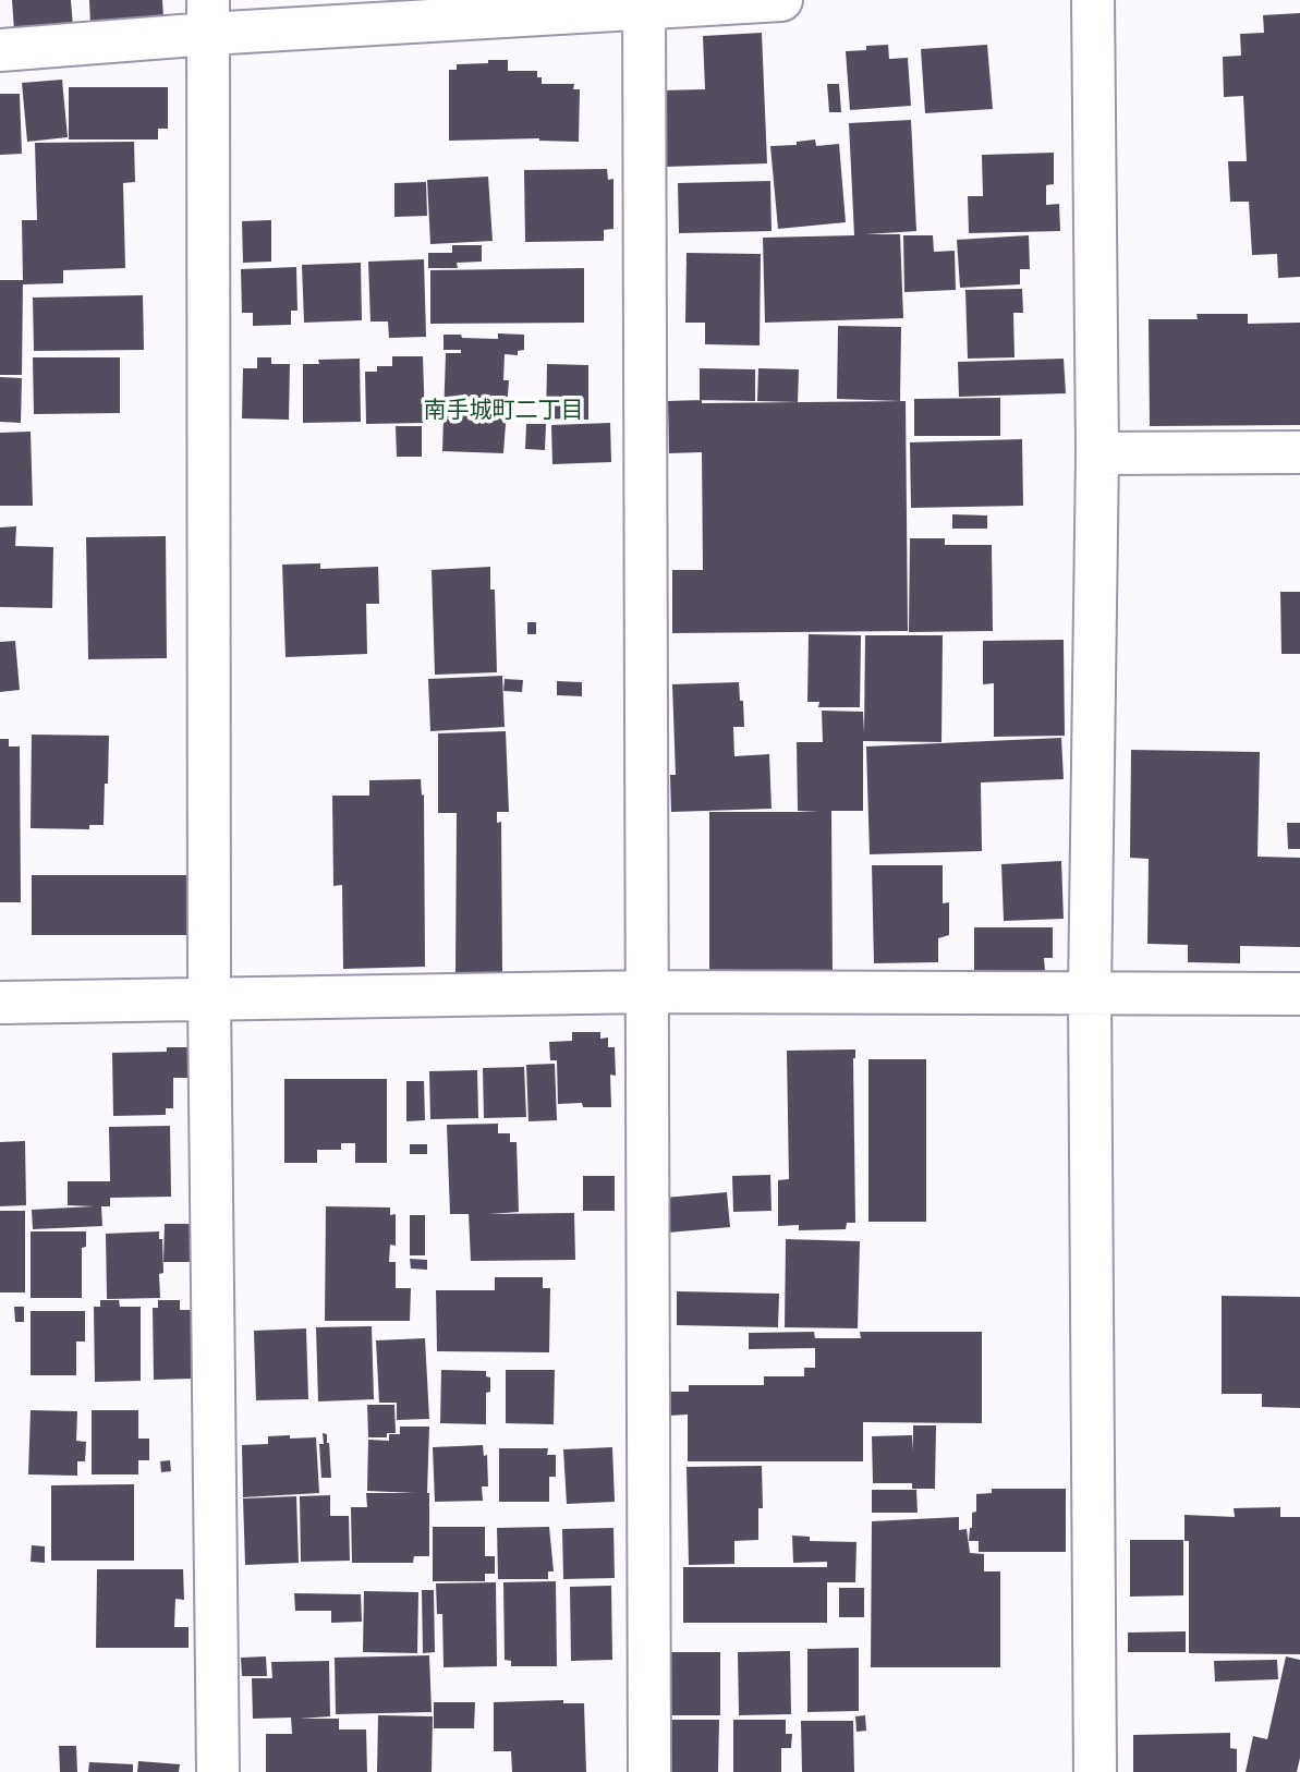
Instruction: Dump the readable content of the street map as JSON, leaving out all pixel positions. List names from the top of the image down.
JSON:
{
  "districts": ["南手城町二丁目"]
}
